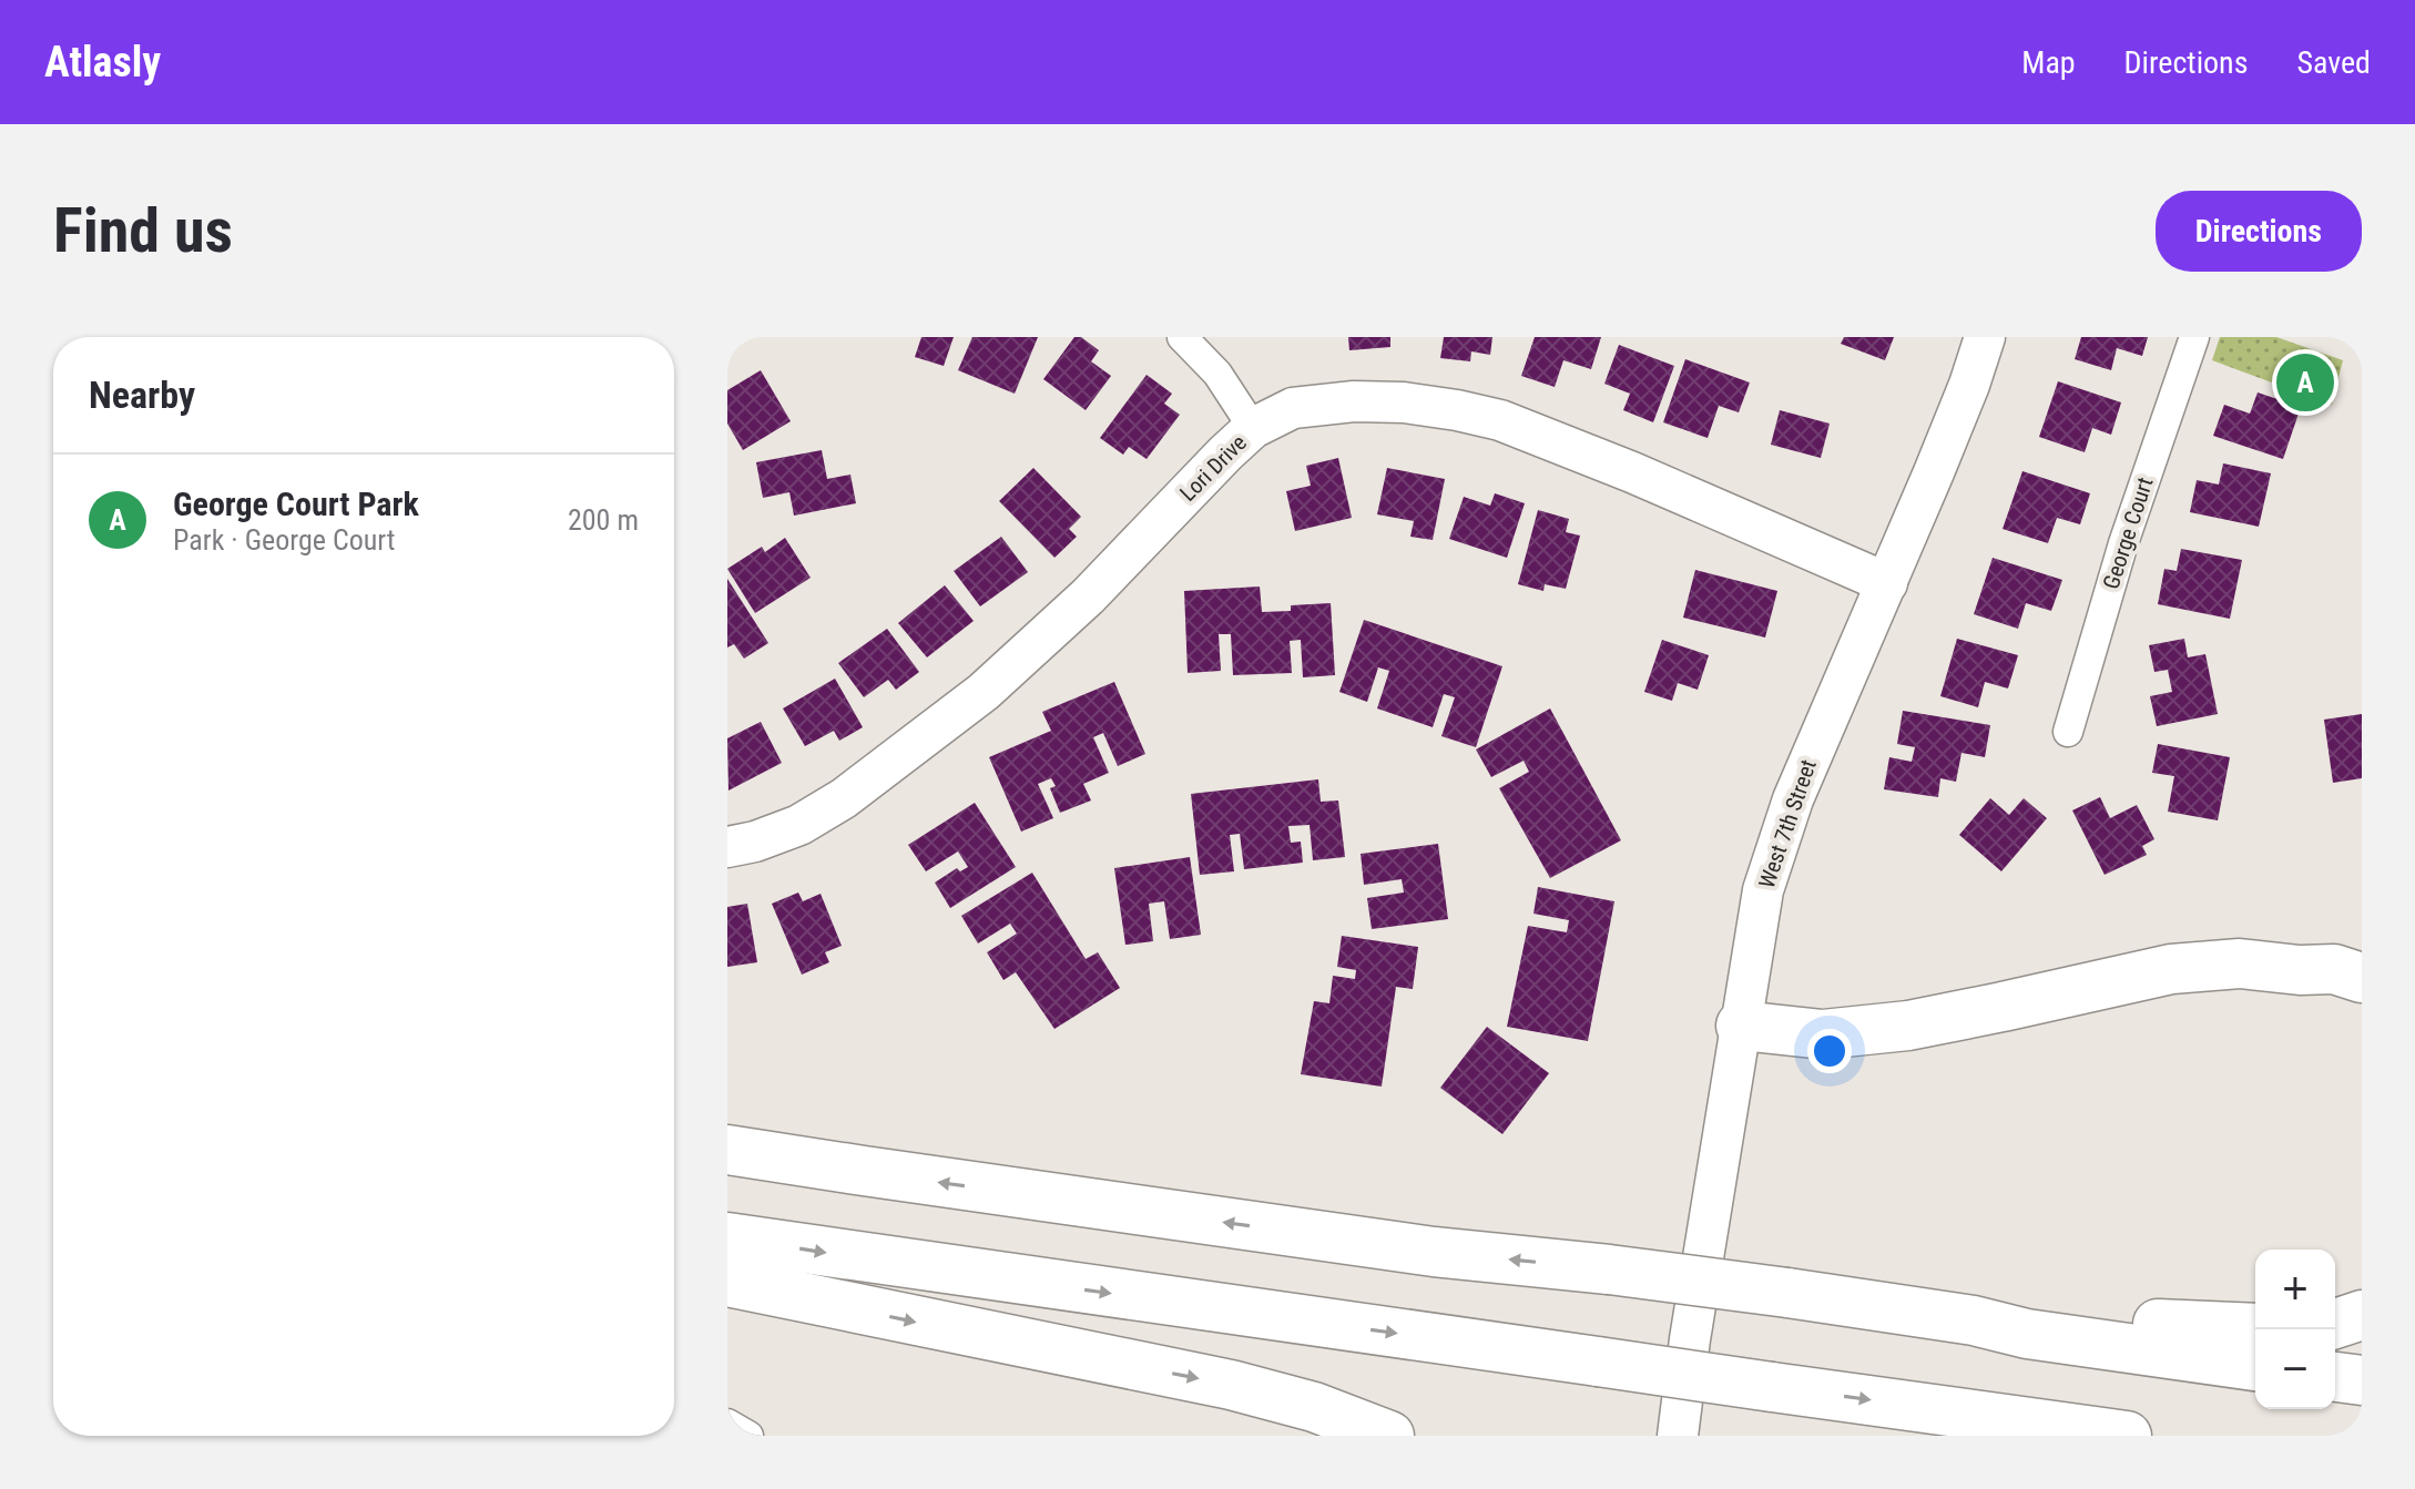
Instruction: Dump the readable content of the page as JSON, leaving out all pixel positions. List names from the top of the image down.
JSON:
{
  "streets": {
    "street": ["Lori Drive", "George Court", "West 7th Street"]
  },
  "crossings": [
    ["Lori Drive", "West 7th Street"]
  ],
  "page": {
    "header": "Atlasly",
    "nav": ["Map", "Directions", "Saved"],
    "buttons": "Directions",
    "title": "Find us",
    "heading": "Nearby",
    "pins": "A",
    "list": [
      {
        "mark": "A",
        "name": "George Court Park",
        "note": "Park · George Court",
        "value": "200 m"
      }
    ],
    "map_buttons": ["+", "−"]
  }
}
